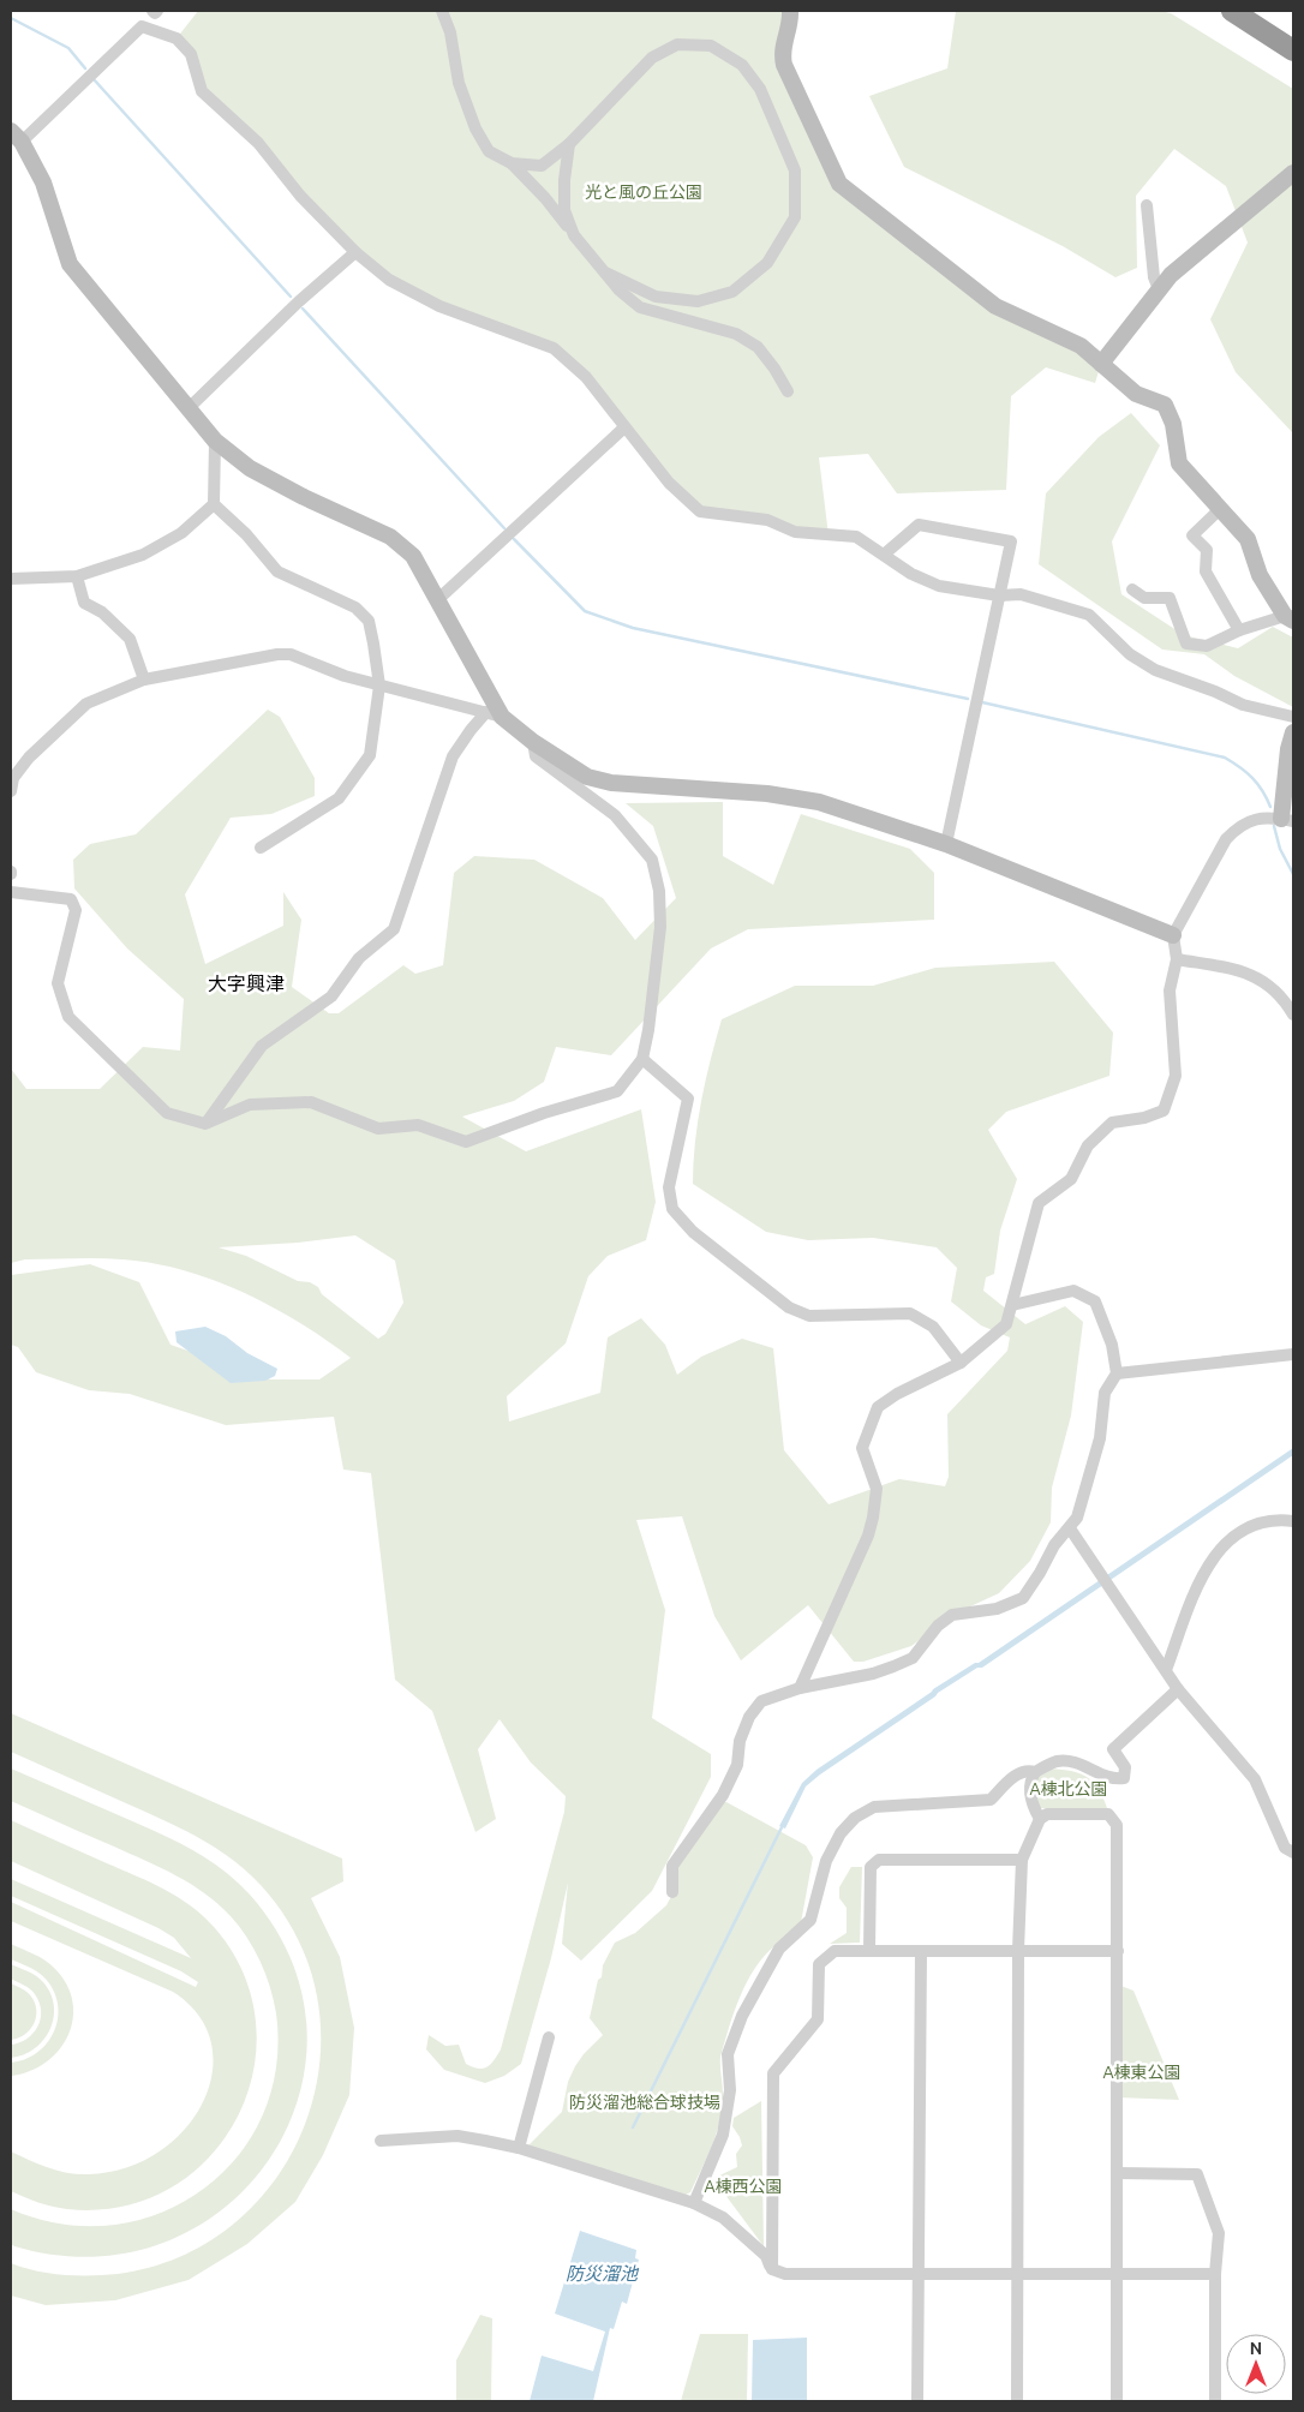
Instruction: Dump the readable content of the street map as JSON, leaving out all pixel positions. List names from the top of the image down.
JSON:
{
  "districts": ["大字興津"],
  "water": ["防災溜池"],
  "parks": [
    "光と風の丘公園",
    "A棟北公園",
    "A棟東公園",
    "防災溜池総合球技場",
    "A棟西公園"
  ],
  "north": "top"
}
